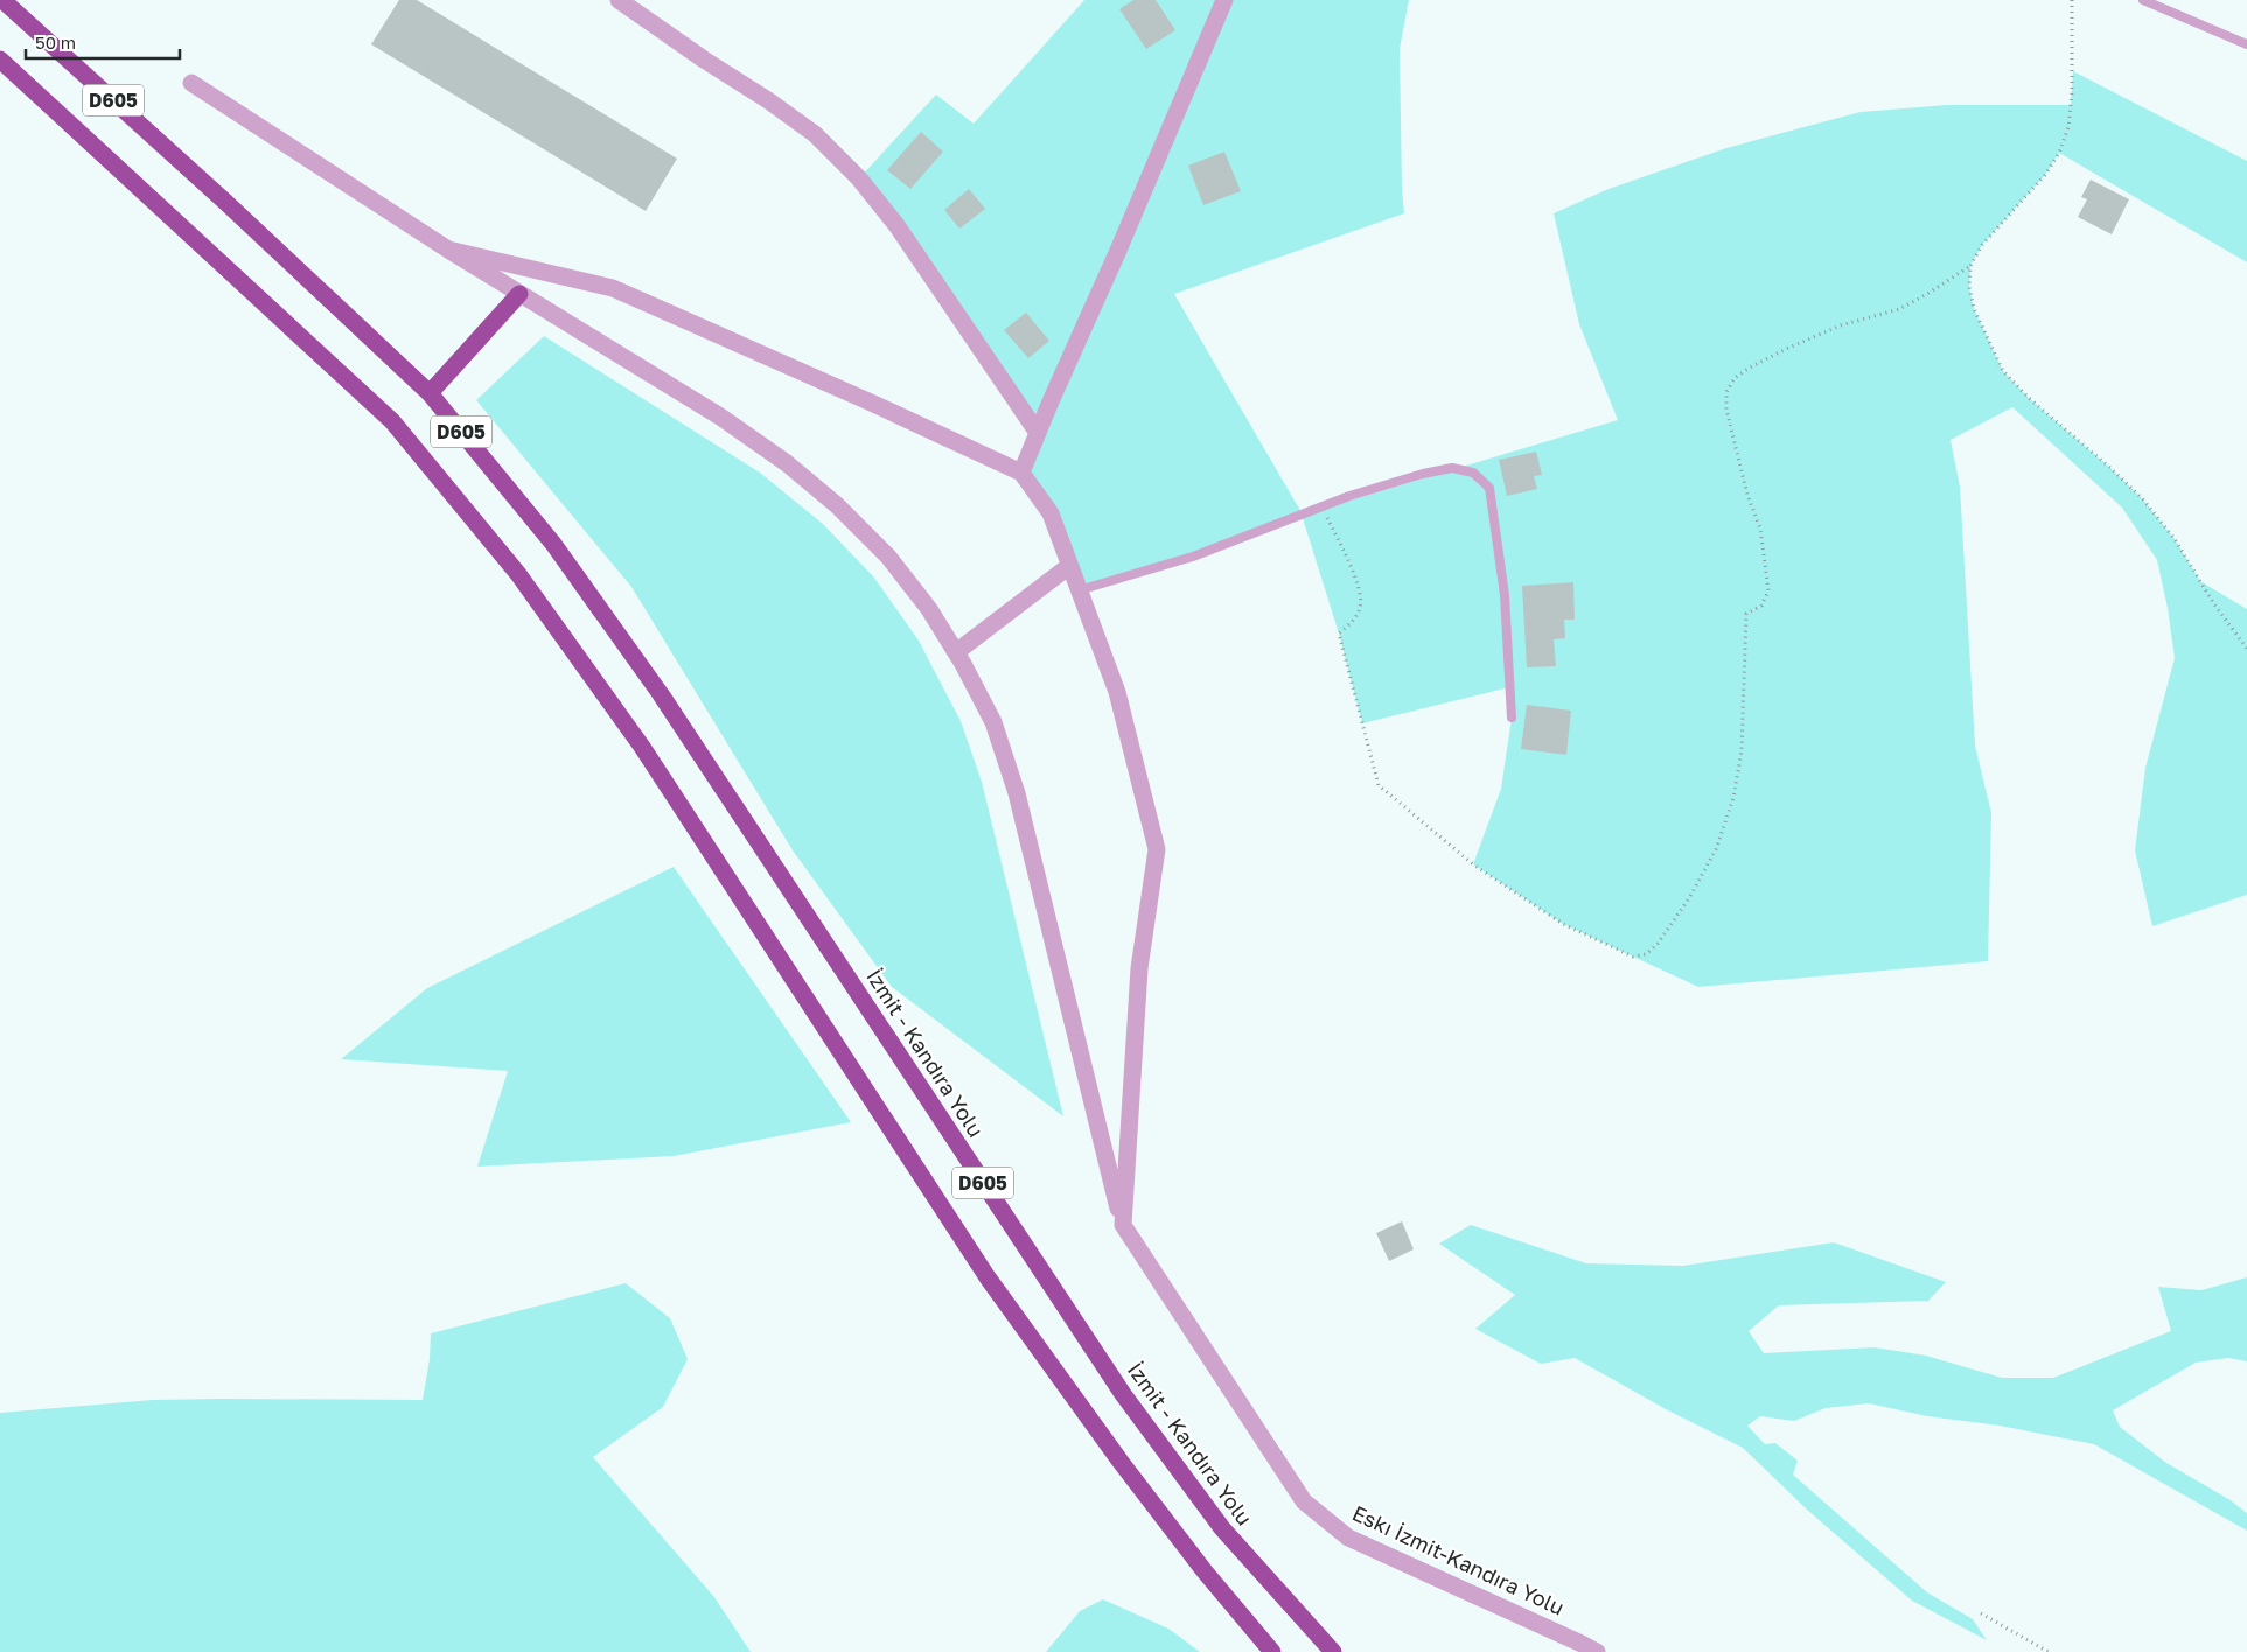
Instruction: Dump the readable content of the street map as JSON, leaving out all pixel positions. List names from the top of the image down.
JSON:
{
  "streets": {
    "highway": ["D605", "İzmit - Kandıra Yolu"],
    "street": ["Eskı İzmit-Kandıra Yolu"]
  },
  "crossings": [
    ["D605", "İzmit - Kandıra Yolu"]
  ],
  "scale_bar": "50 m"
}
